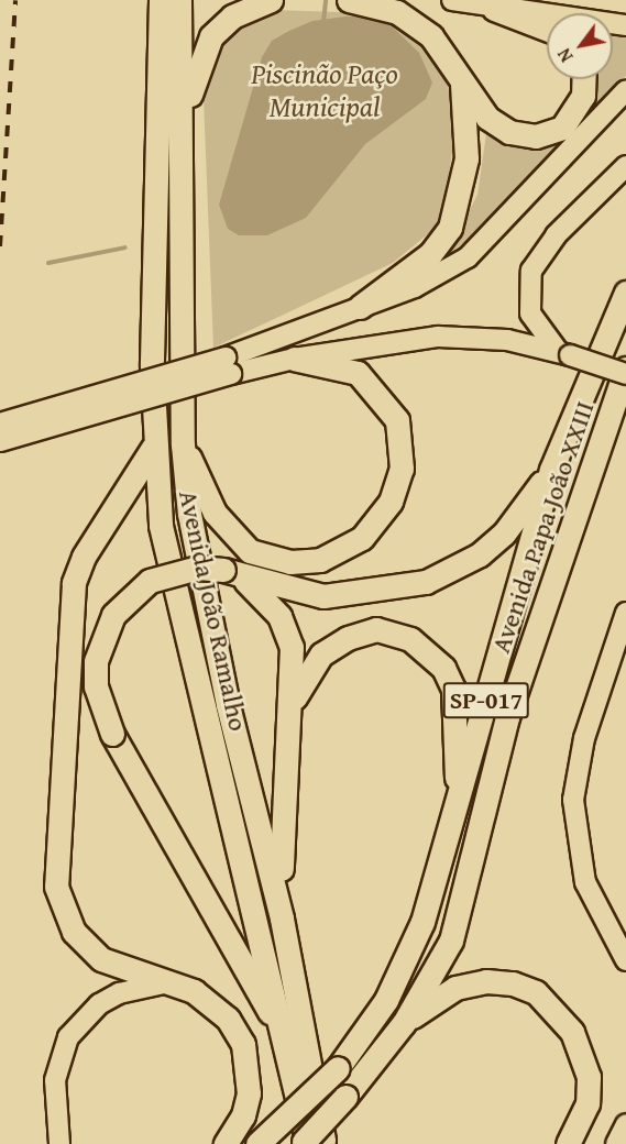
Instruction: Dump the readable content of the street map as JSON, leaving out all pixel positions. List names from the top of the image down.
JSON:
{
  "streets": {
    "highway": ["Avenida Papa João XXIII", "Avenida João Ramalho", "SP-017"]
  },
  "crossings": [
    ["Avenida Papa João XXIII", "Avenida João Ramalho"]
  ],
  "water": ["Piscinão Paço Municipal"],
  "north": "bottom left"
}
